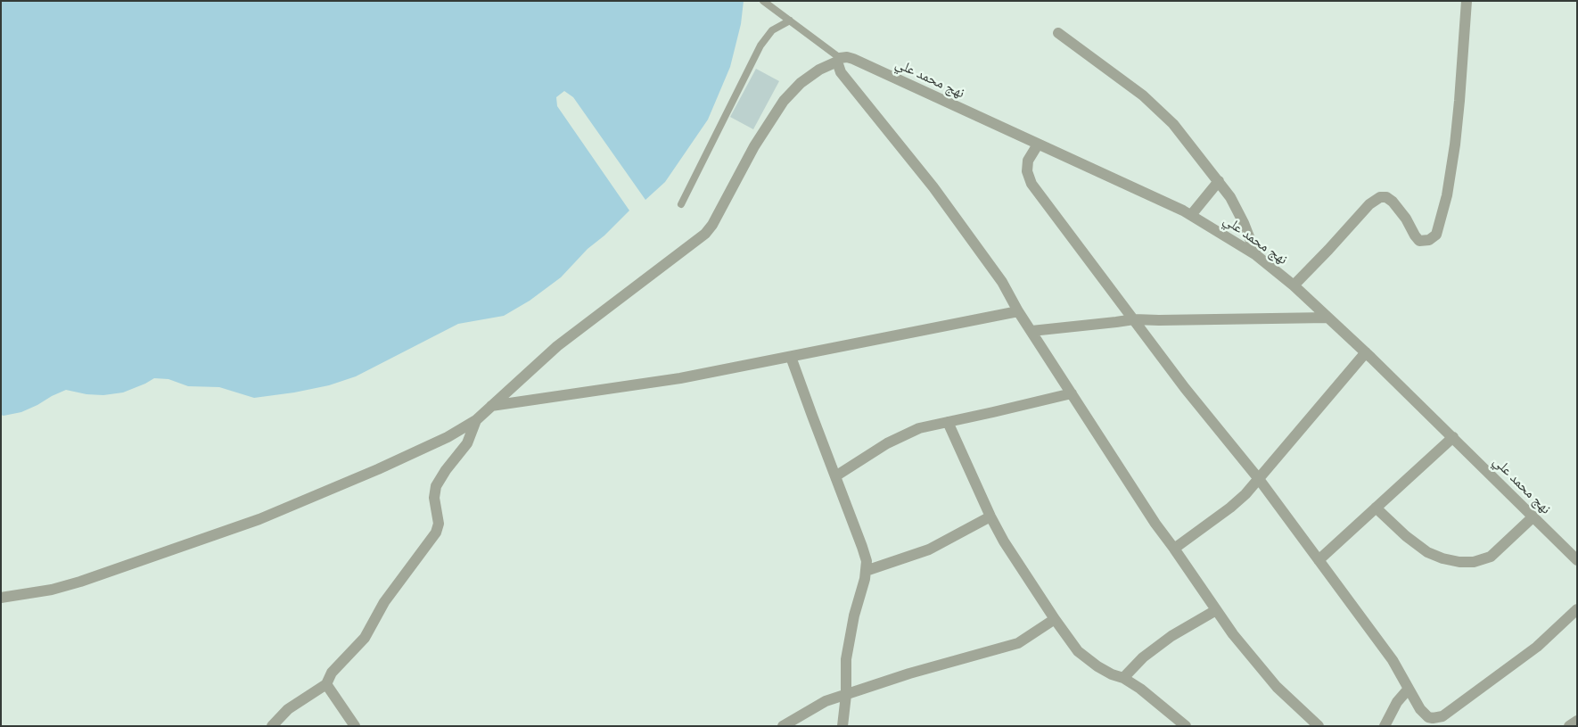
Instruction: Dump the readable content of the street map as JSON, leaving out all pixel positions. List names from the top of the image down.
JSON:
{
  "streets": {
    "street": ["نهج محمد علي"]
  }
}
